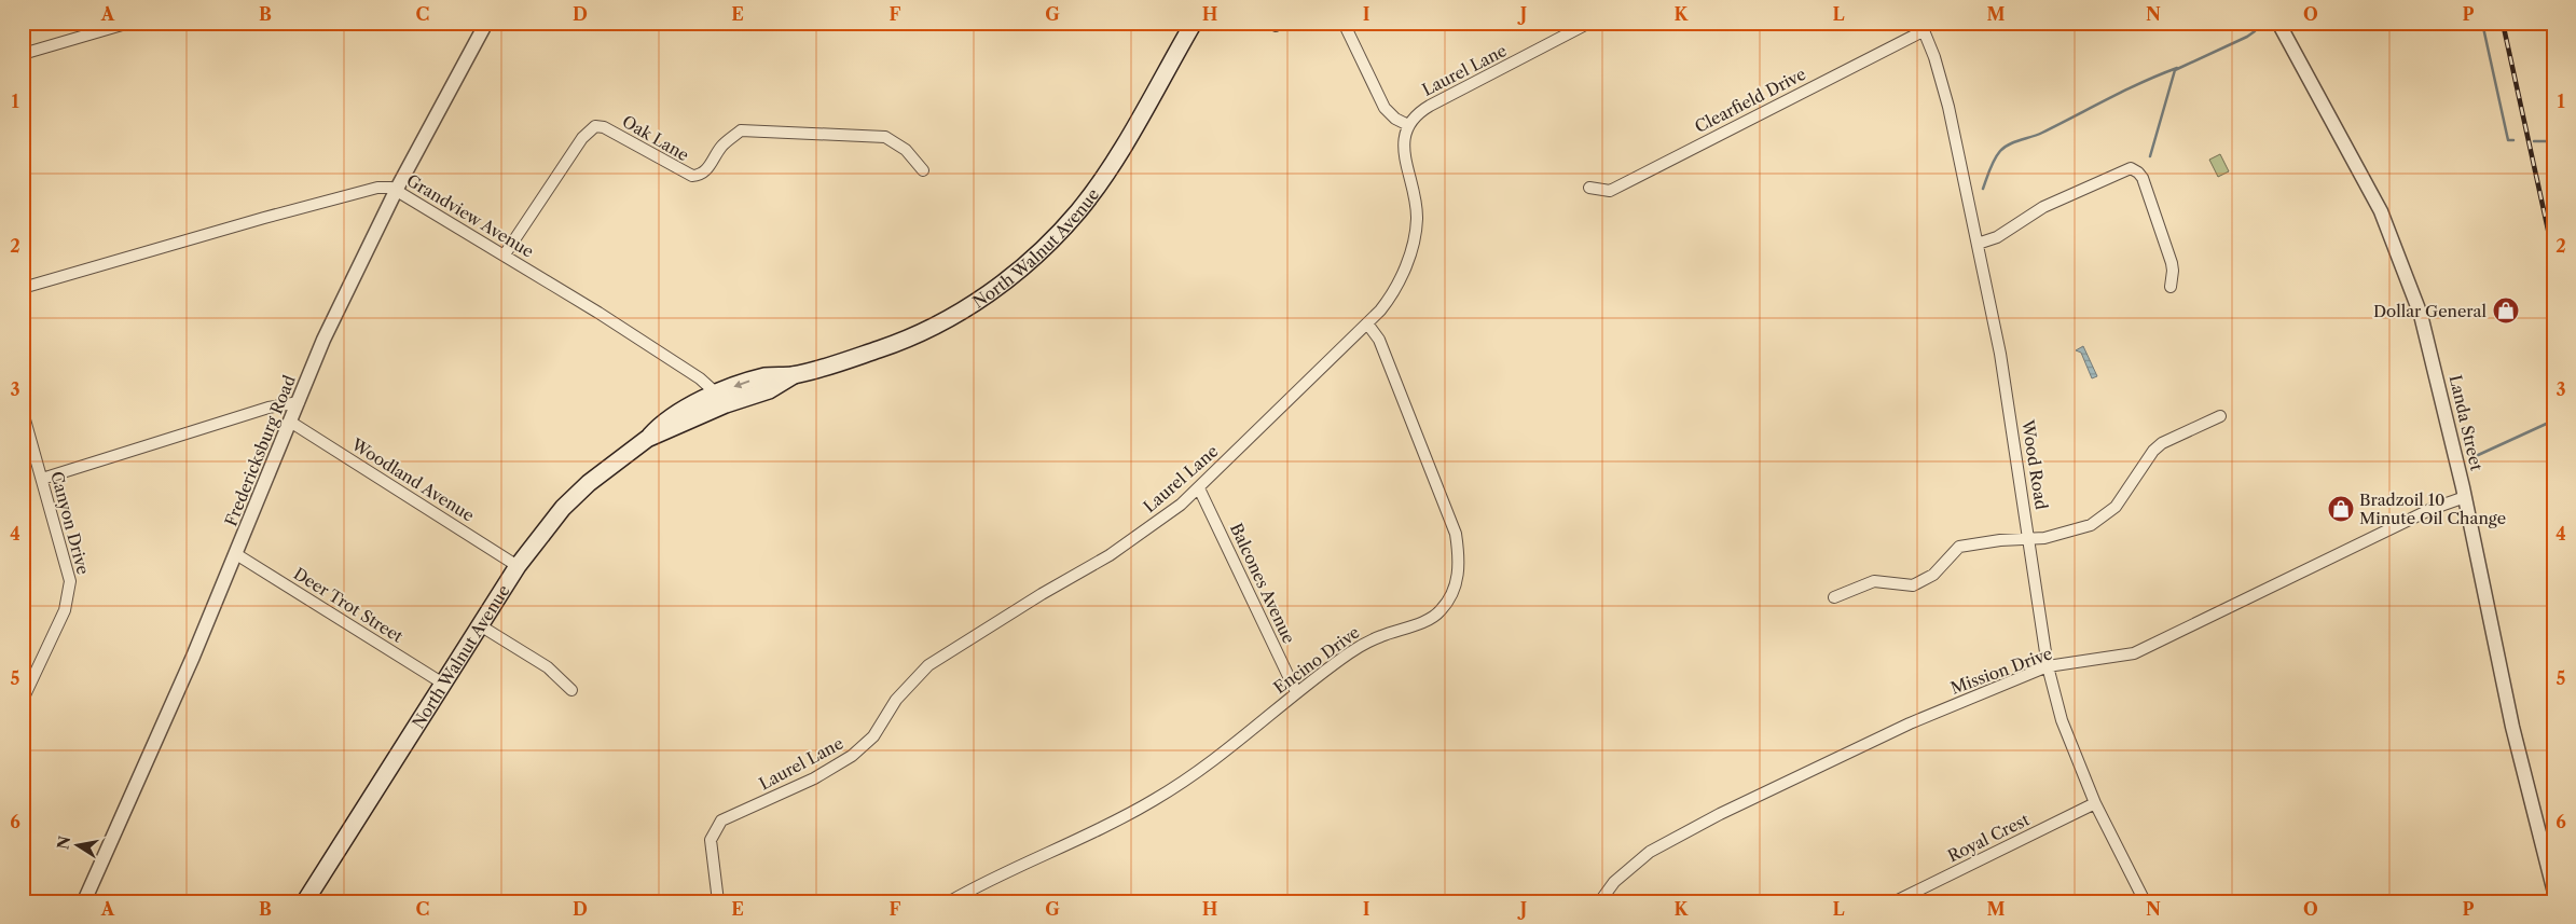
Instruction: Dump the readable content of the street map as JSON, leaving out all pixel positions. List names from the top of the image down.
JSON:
{
  "streets": {
    "main road": ["North Walnut Avenue"],
    "street": [
      "Laurel Lane",
      "Clearfield Drive",
      "Oak Lane",
      "Grandview Avenue",
      "Landa Street",
      "Fredericksburg Road",
      "Wood Road",
      "Woodland Avenue",
      "Canyon Drive",
      "Balcones Avenue",
      "Deer Trot Street",
      "Encino Drive",
      "Mission Drive",
      "Royal Crest"
    ]
  },
  "crossings": [
    ["Laurel Lane", "Balcones Avenue"],
    ["Laurel Lane", "Encino Drive"],
    ["Clearfield Drive", "Wood Road"],
    ["Oak Lane", "Grandview Avenue"],
    ["Grandview Avenue", "North Walnut Avenue"],
    ["Grandview Avenue", "Fredericksburg Road"],
    ["North Walnut Avenue", "Woodland Avenue"],
    ["North Walnut Avenue", "Deer Trot Street"],
    ["Landa Street", "Mission Drive"],
    ["Fredericksburg Road", "Woodland Avenue"],
    ["Fredericksburg Road", "Deer Trot Street"],
    ["Wood Road", "Mission Drive"],
    ["Wood Road", "Royal Crest"],
    ["Balcones Avenue", "Encino Drive"]
  ],
  "places": {
    "shop": ["Dollar General", "Bradzoil 10 Minute Oil Change"]
  },
  "north": "left",
  "grid": {
    "columns": [
      "A",
      "B",
      "C",
      "D",
      "E",
      "F",
      "G",
      "H",
      "I",
      "J",
      "K",
      "L",
      "M",
      "N",
      "O",
      "P"
    ],
    "rows": [
      "1",
      "2",
      "3",
      "4",
      "5",
      "6"
    ]
  }
}
